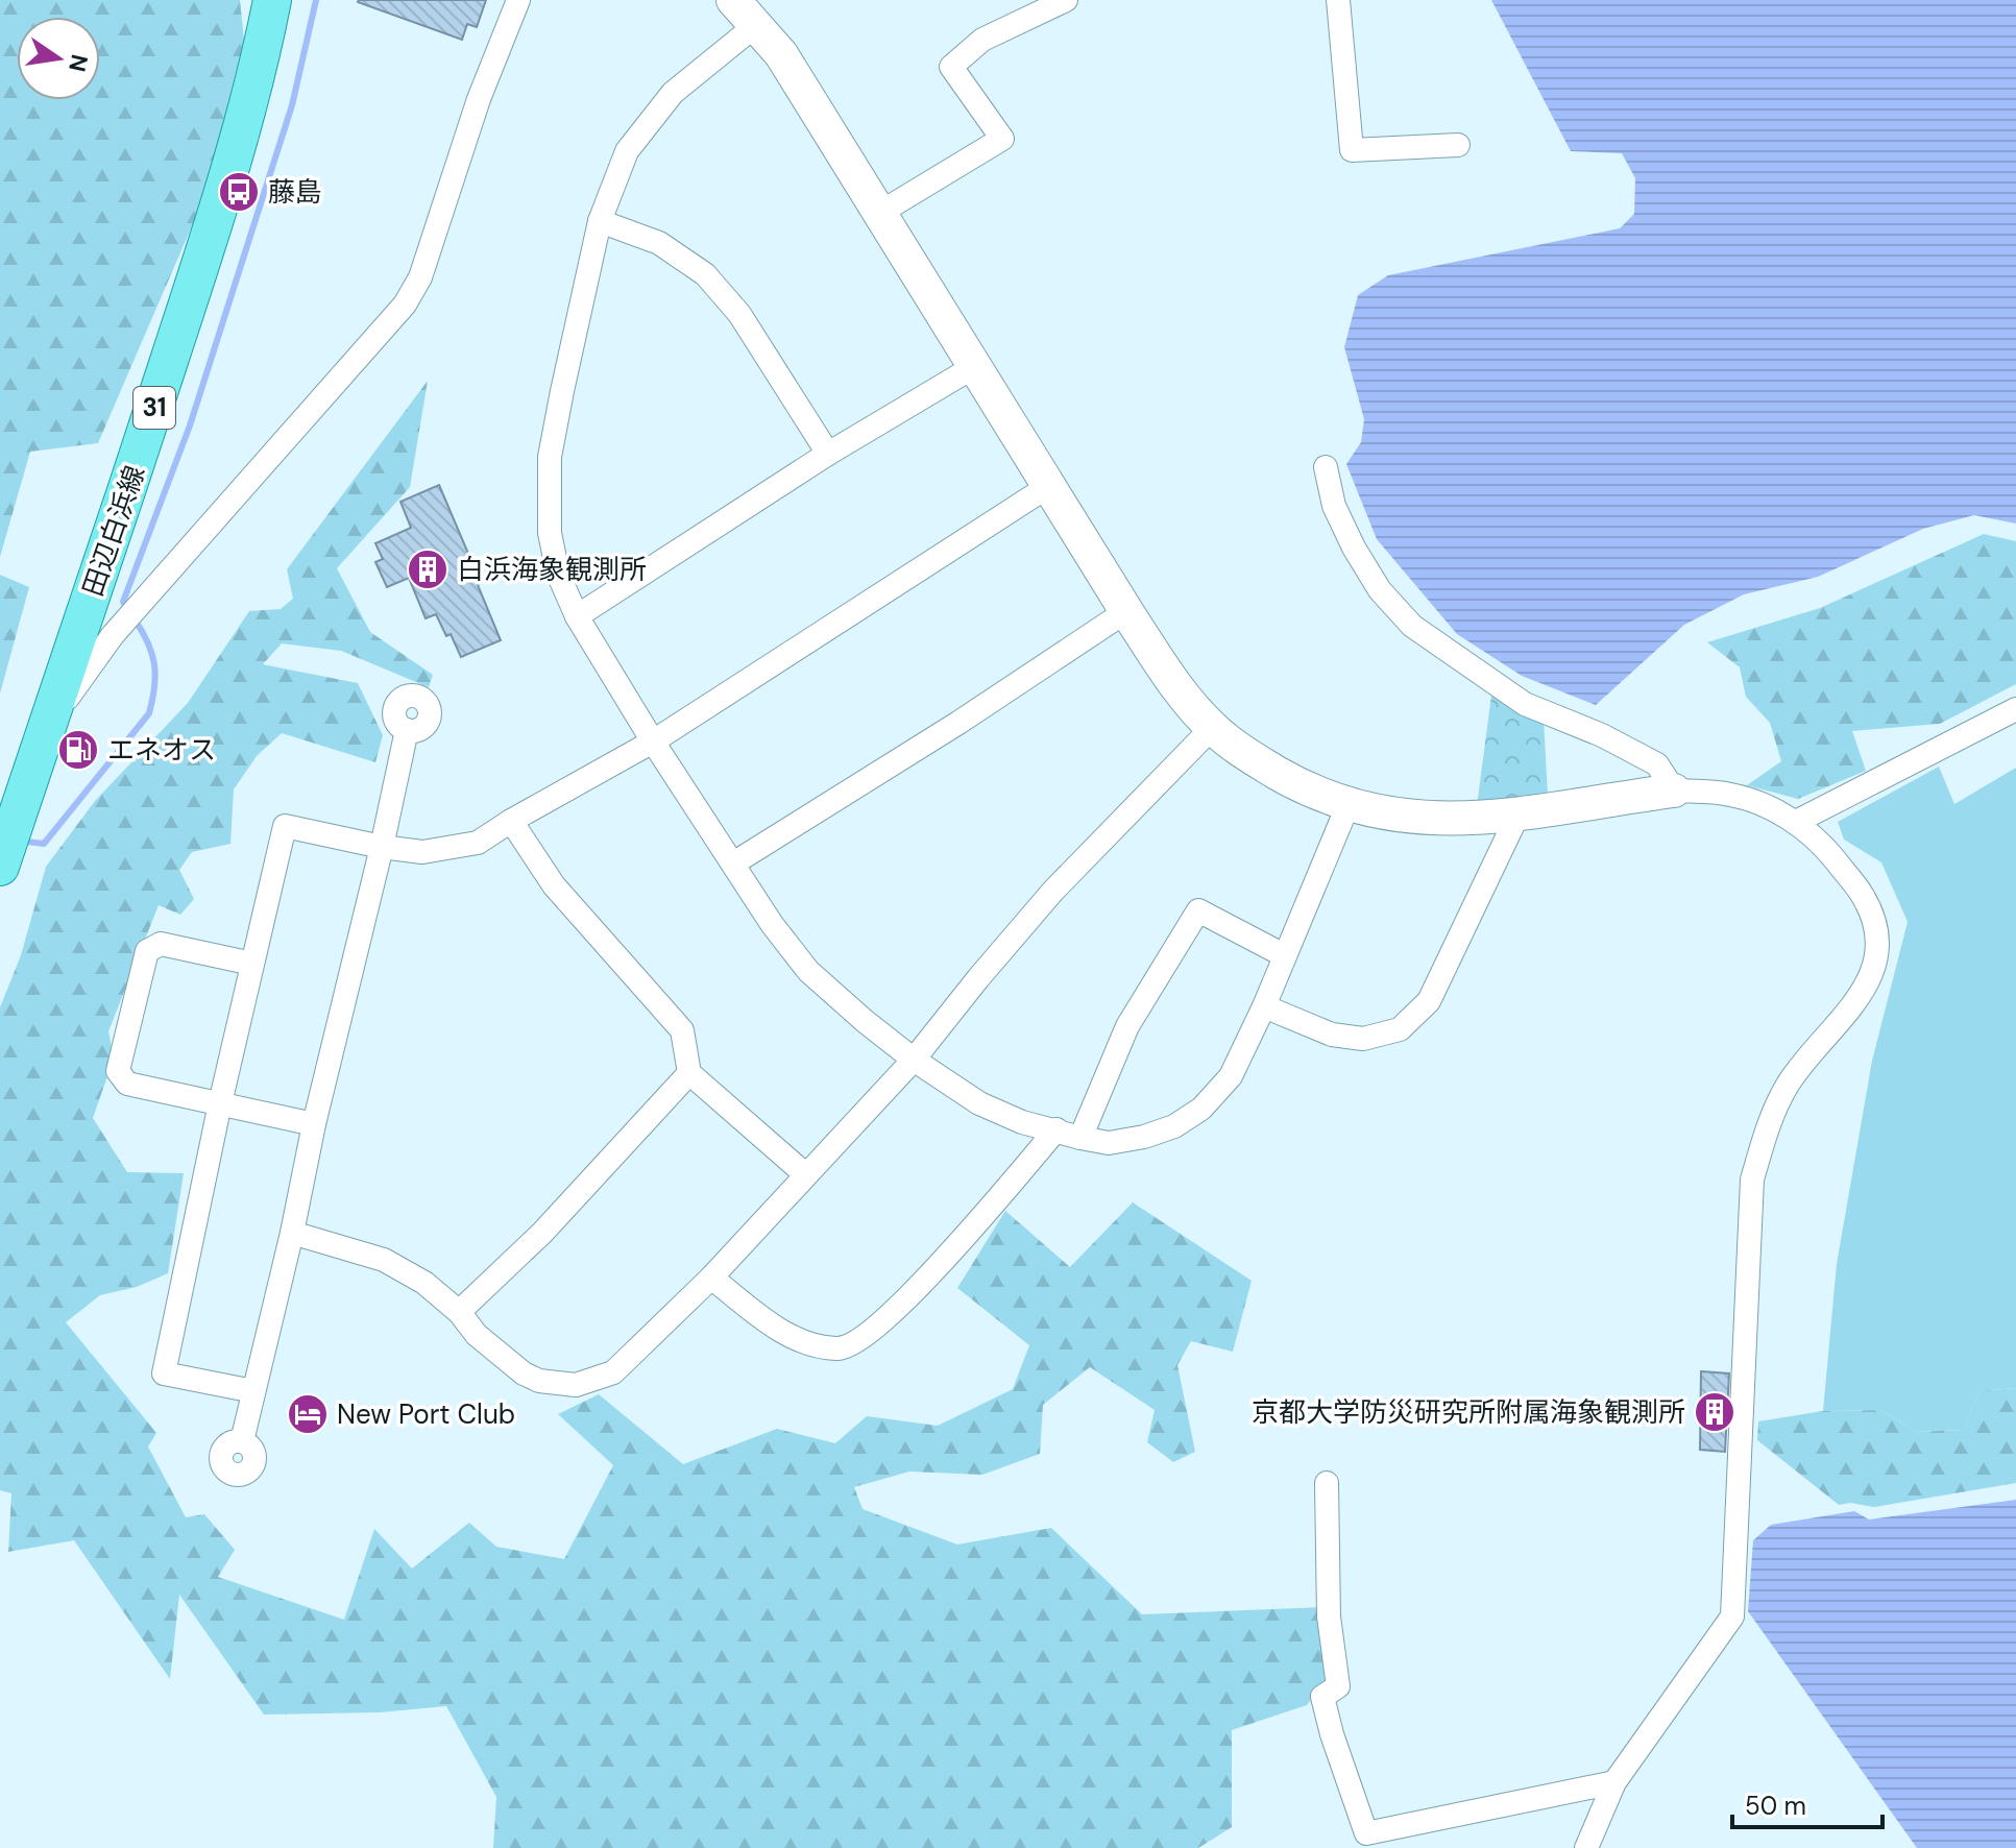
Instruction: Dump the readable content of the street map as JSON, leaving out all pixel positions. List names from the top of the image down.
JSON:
{
  "streets": {
    "main road": ["31", "田辺白浜線"]
  },
  "places": {
    "bus stop": ["藤島"],
    "building": ["白浜海象観測所", "京都大学防災研究所附属海象観測所"],
    "fuel station": ["エネオス"],
    "hotel": ["New Port Club"]
  },
  "scale_bar": "50 m",
  "north": "right"
}
